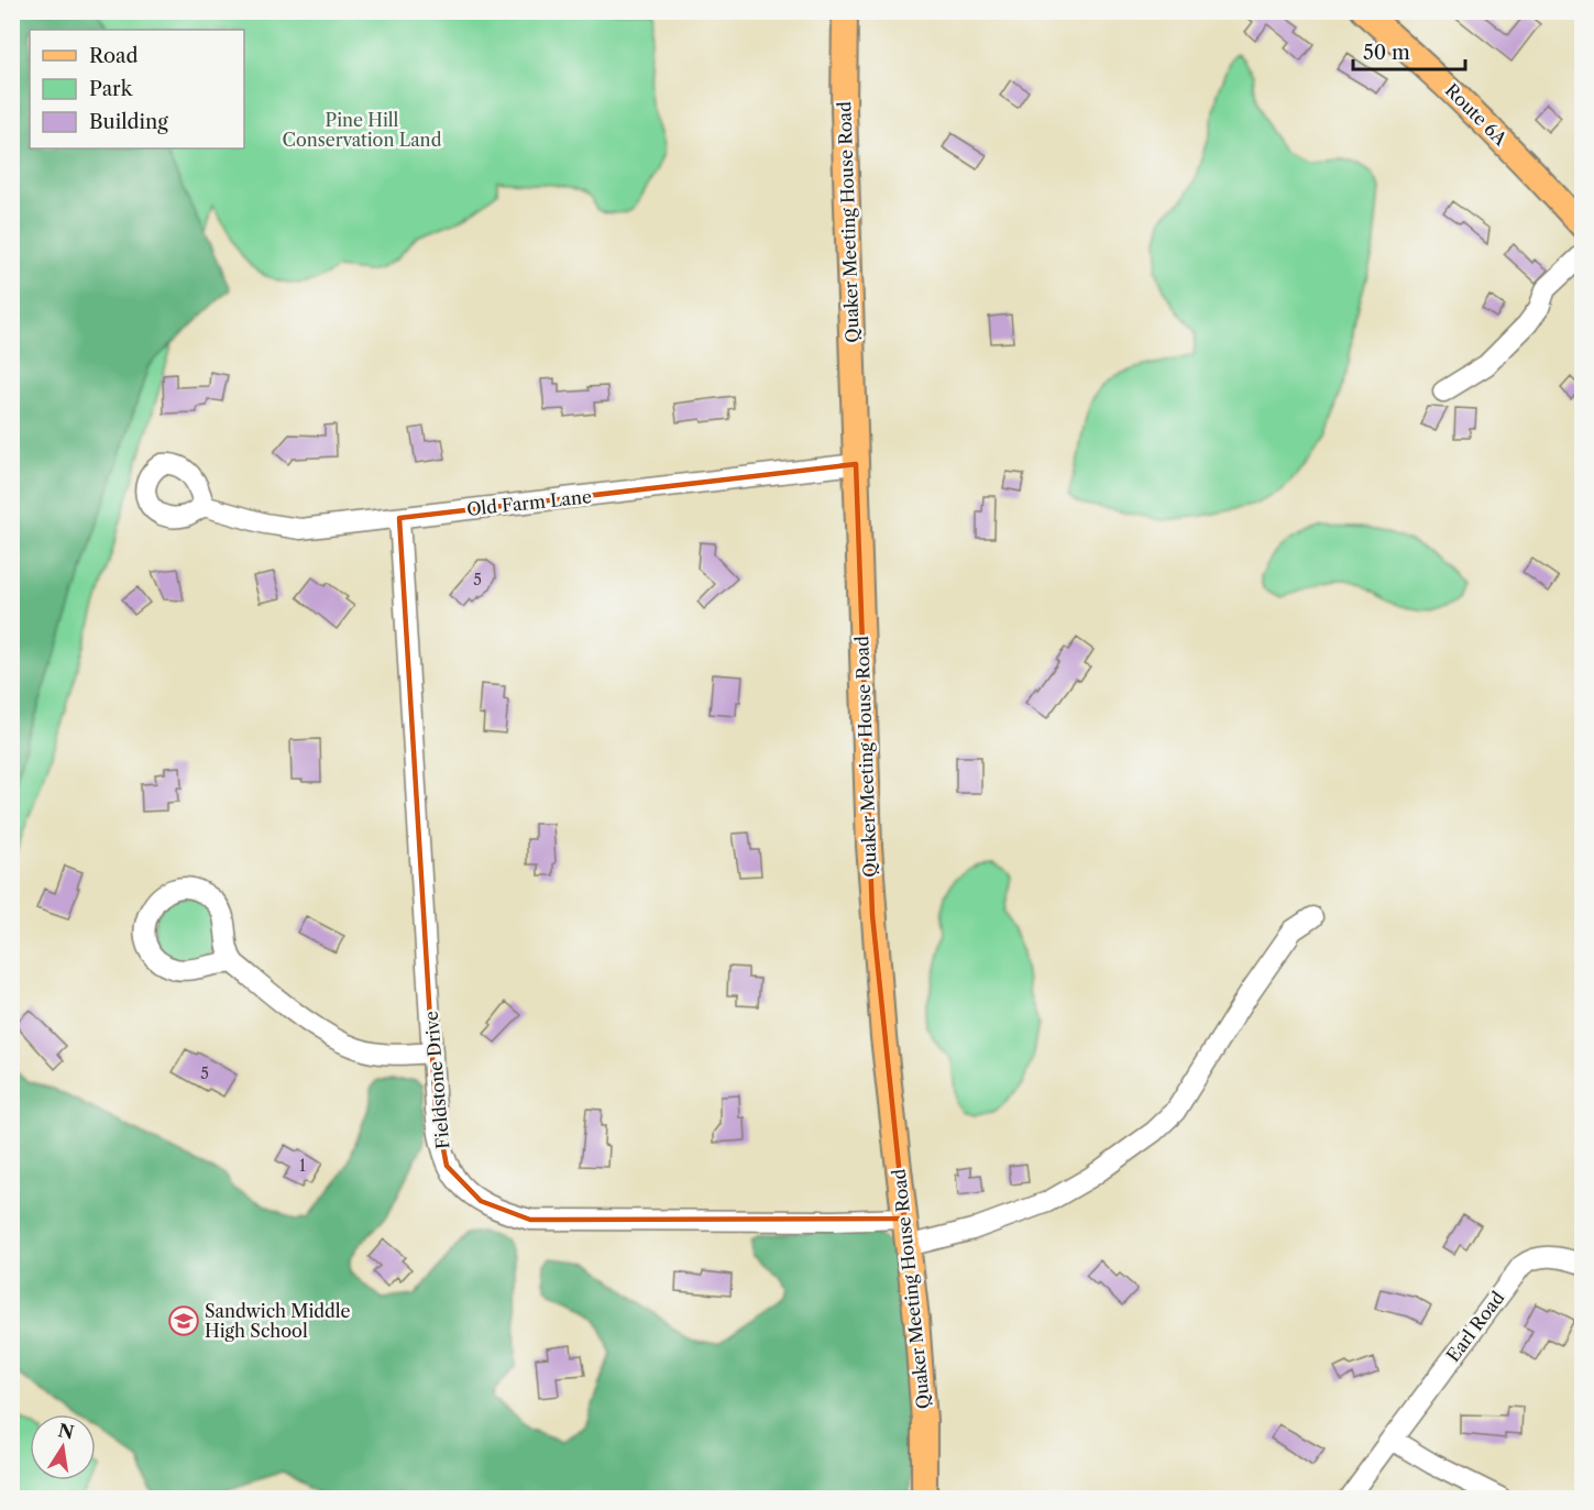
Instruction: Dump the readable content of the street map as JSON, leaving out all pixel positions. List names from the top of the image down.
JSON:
{
  "streets": {
    "main road": ["Route 6A", "Quaker Meeting House Road"],
    "street": ["Old Farm Lane", "Fieldstone Drive", "Earl Road"]
  },
  "crossings": [
    ["Quaker Meeting House Road", "Old Farm Lane"],
    ["Quaker Meeting House Road", "Fieldstone Drive"],
    ["Old Farm Lane", "Fieldstone Drive"]
  ],
  "parks": ["Pine Hill Conservation Land"],
  "places": {
    "school or university": ["Sandwich Middle High School"]
  },
  "house_numbers": ["5", "5", "1"],
  "legend": ["Road", "Park", "Building"],
  "scale_bar": "50 m",
  "north": "top"
}
